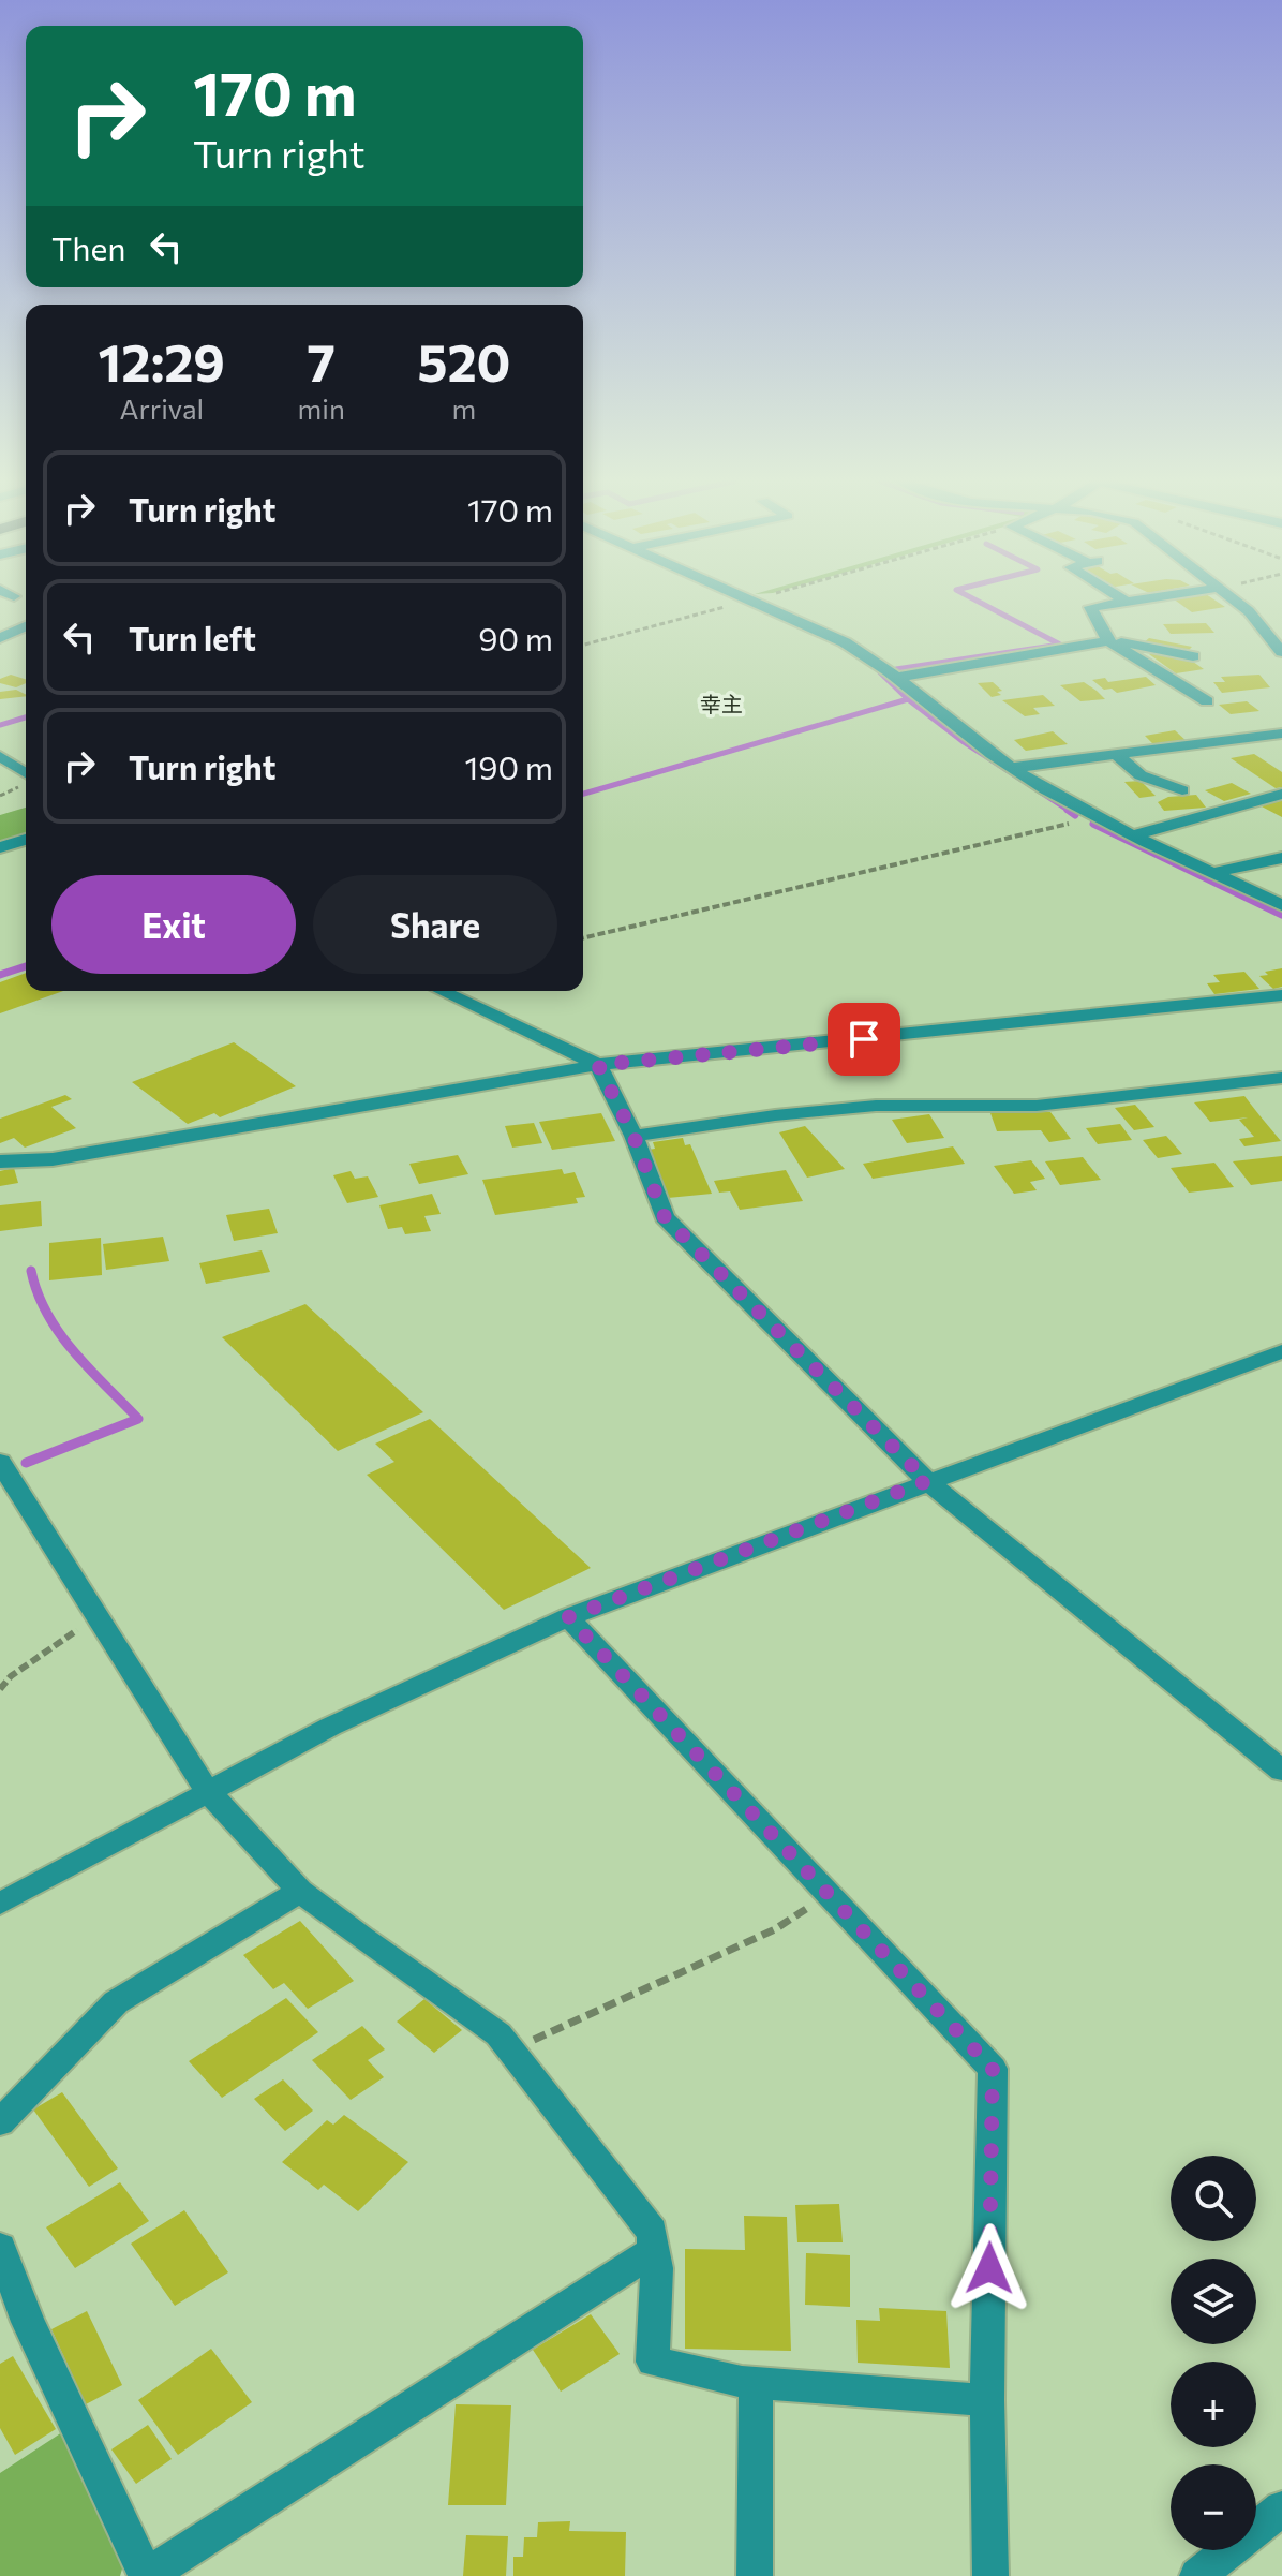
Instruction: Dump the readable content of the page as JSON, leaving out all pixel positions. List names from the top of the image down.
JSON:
{
  "districts": ["幸主"],
  "page": {
    "turn": ["170 m", "Turn right"],
    "then": "Then",
    "eta": [
      "12:29",
      "Arrival",
      "7",
      "min",
      "520",
      "m"
    ],
    "list": [
      {
        "name": "Turn right",
        "value": "170 m"
      },
      {
        "name": "Turn left",
        "value": "90 m"
      },
      {
        "name": "Turn right",
        "value": "190 m"
      }
    ],
    "buttons": ["Exit", "Share"],
    "map_buttons": ["+", "−"]
  }
}
